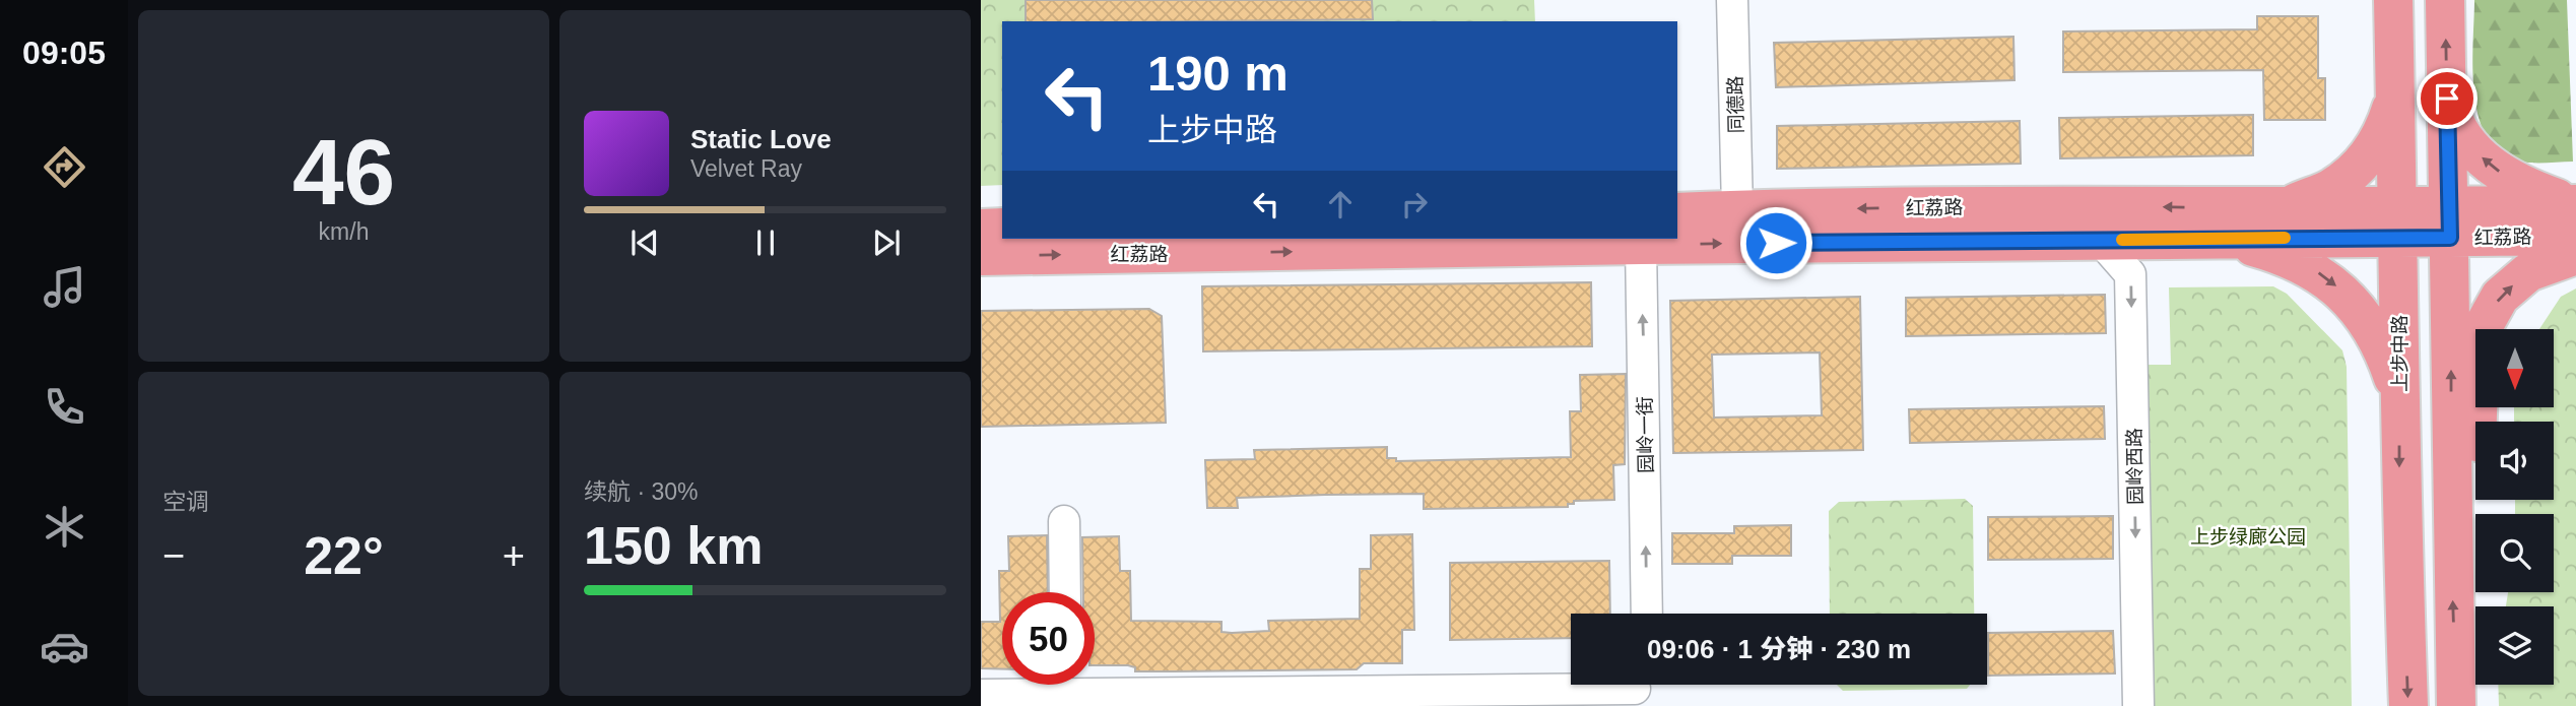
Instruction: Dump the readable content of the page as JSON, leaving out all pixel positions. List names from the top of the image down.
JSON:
{
  "streets": {
    "main road": ["红荔路", "上步中路"],
    "street": ["同德路", "园岭一街", "园岭西路"]
  },
  "crossings": [
    ["同德路", "红荔路"],
    ["红荔路", "上步中路"],
    ["红荔路", "园岭一街"],
    ["红荔路", "园岭西路"]
  ],
  "one_way": ["园岭一街", "园岭西路"],
  "parks": ["上步绿廊公园"],
  "north": "bottom",
  "page": {
    "tabs": "09:05",
    "tile": [
      ["46", "km/h"],
      "空调",
      ["续航 · 30%", "150 km"]
    ],
    "turn": ["190 m", "上步中路"],
    "song": ["Static Love", "Velvet Ray"],
    "heat": ["−", "22°", "+"],
    "limit": "50",
    "trip": "09:06 · 1 分钟 · 230 m"
  }
}
